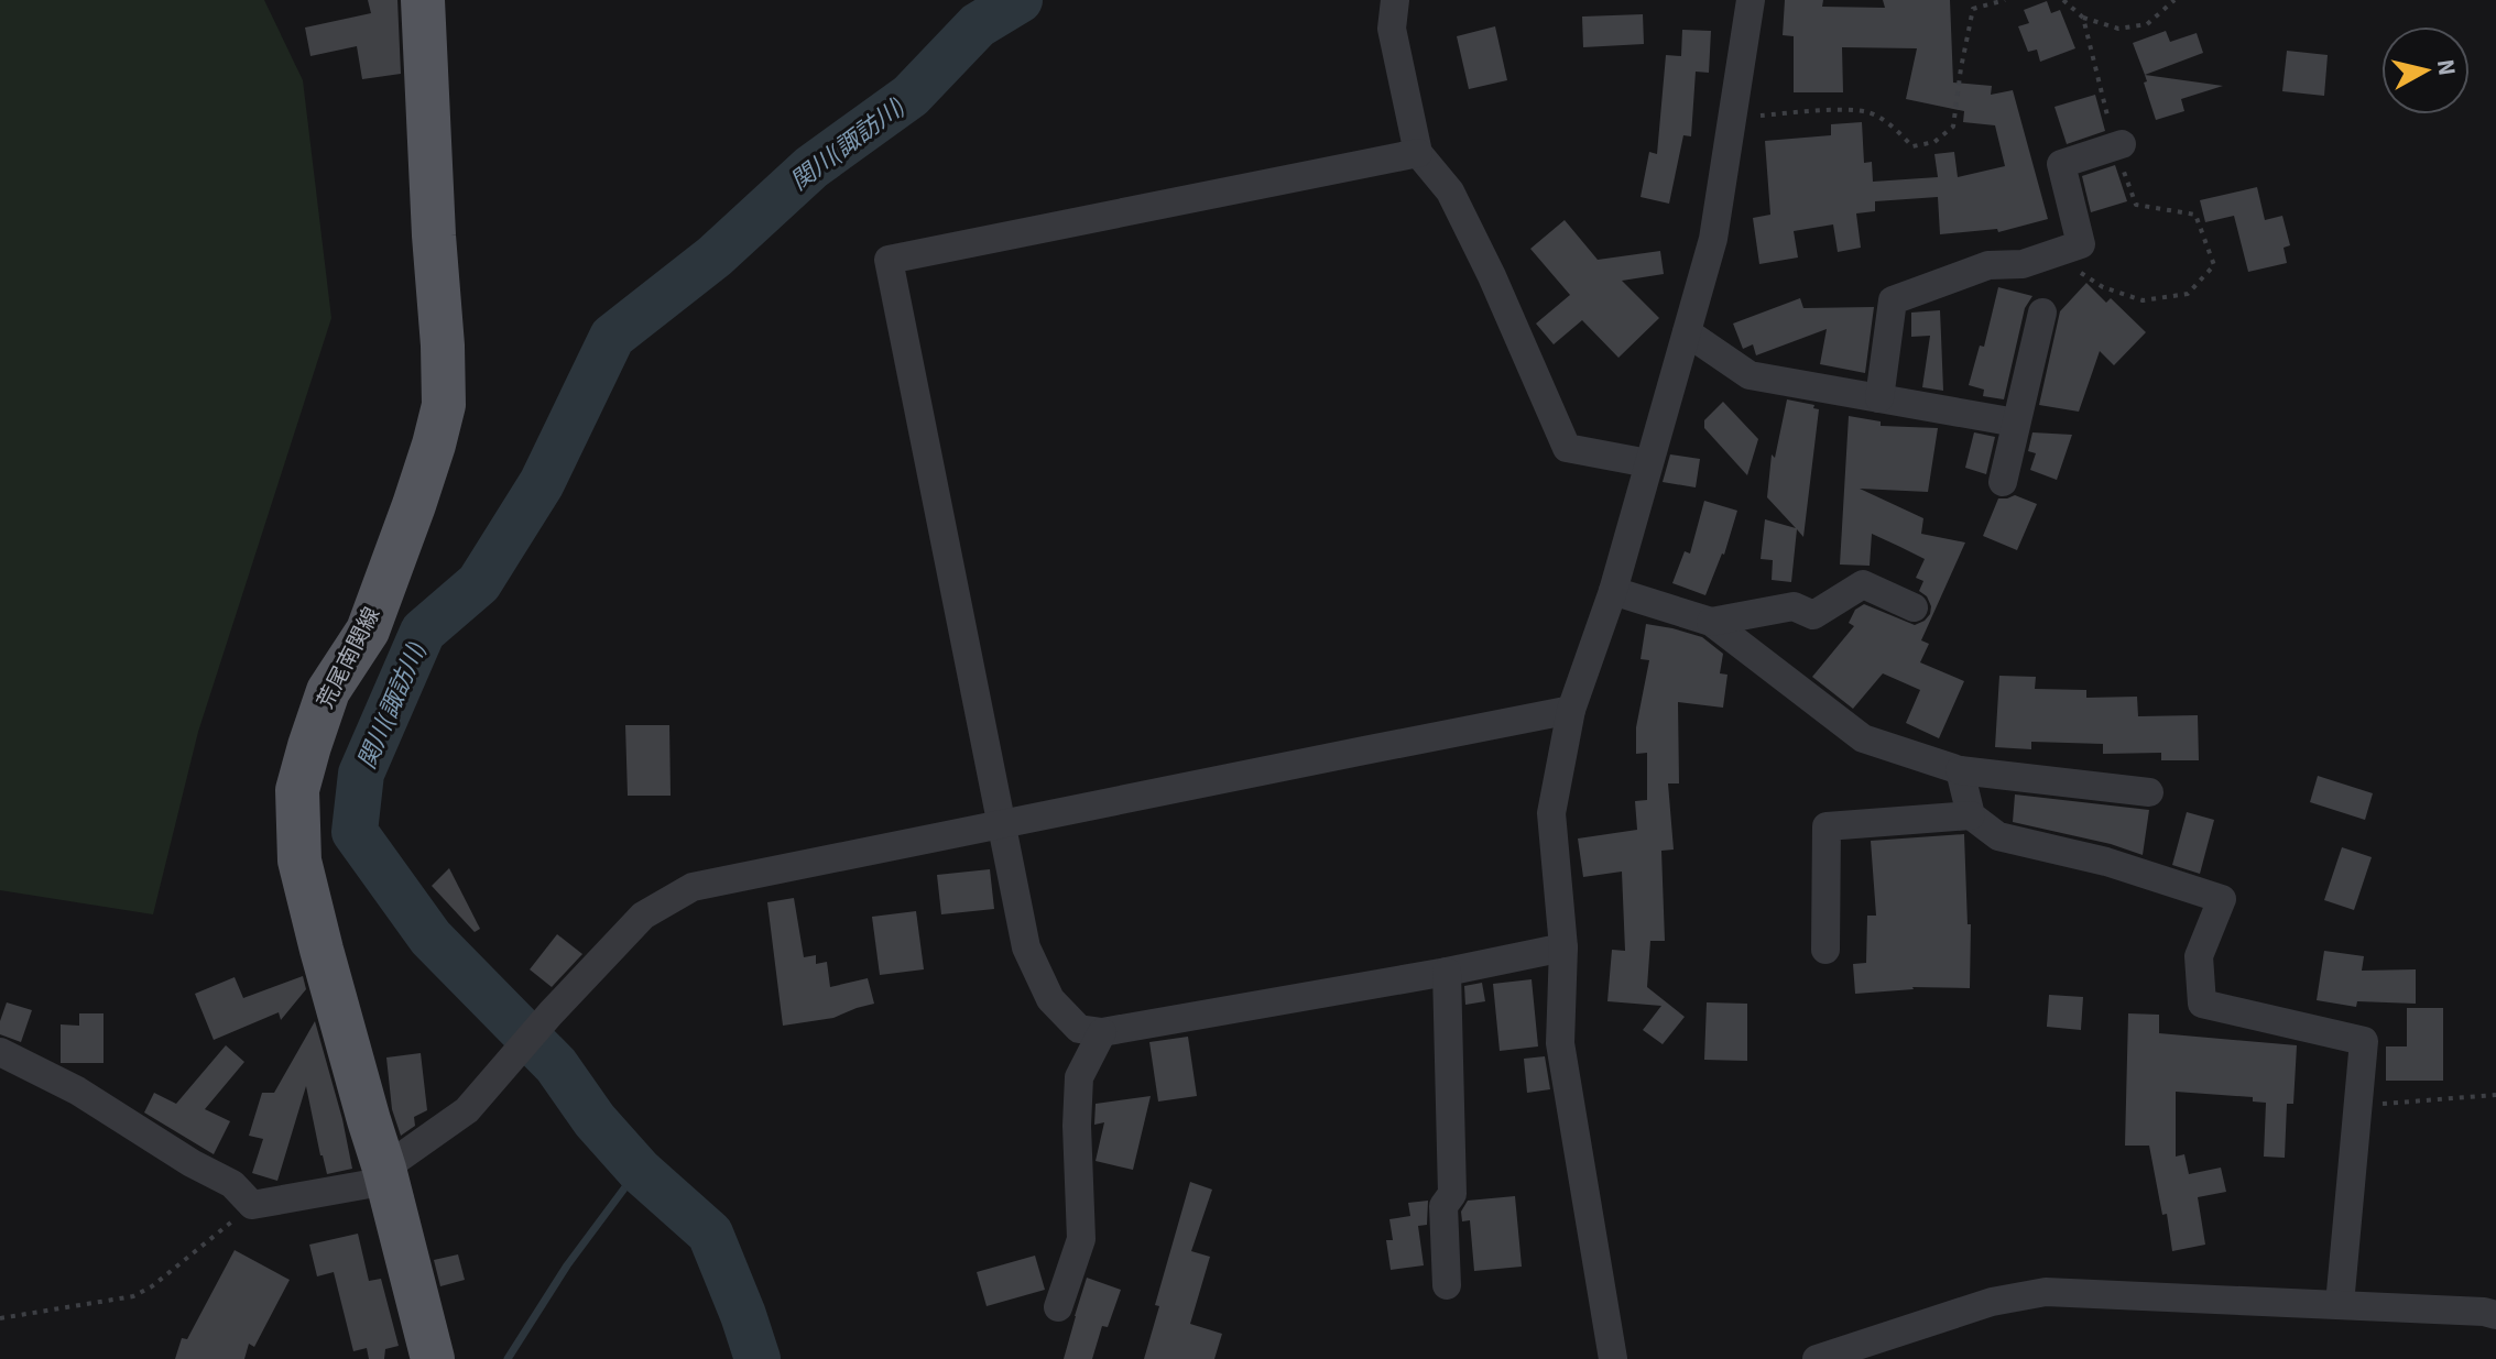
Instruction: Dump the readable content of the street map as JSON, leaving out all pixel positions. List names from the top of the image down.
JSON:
{
  "streets": {
    "main road": ["荒尾南関線"]
  },
  "water": ["関川(諏訪川)"],
  "north": "right"
}
